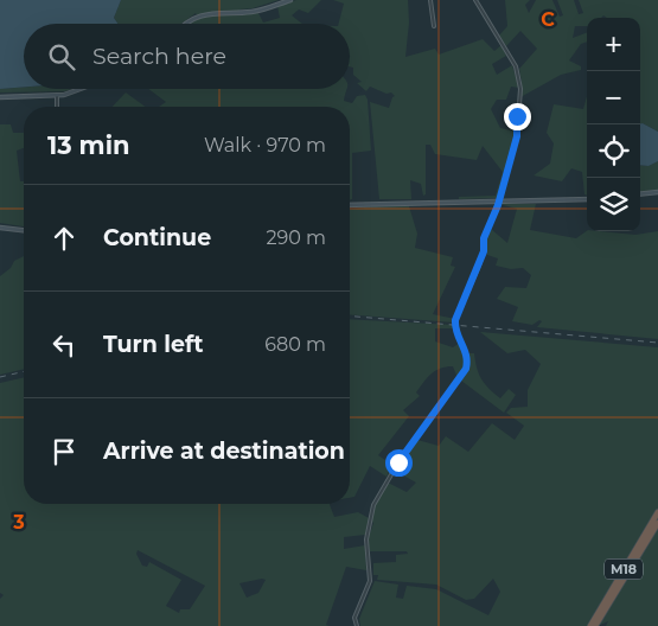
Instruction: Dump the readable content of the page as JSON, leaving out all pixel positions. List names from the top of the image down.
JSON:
{
  "streets": {
    "highway": ["M18"]
  },
  "page": {
    "map_buttons": ["+", "−"],
    "search": "Search here",
    "heading": ["13 min", "Walk · 970 m"],
    "list": [
      ["Continue", "290 m"],
      ["Turn left", "680 m"],
      "Arrive at destination"
    ]
  },
  "grid": {
    "columns": ["C"],
    "rows": ["3"]
  }
}
